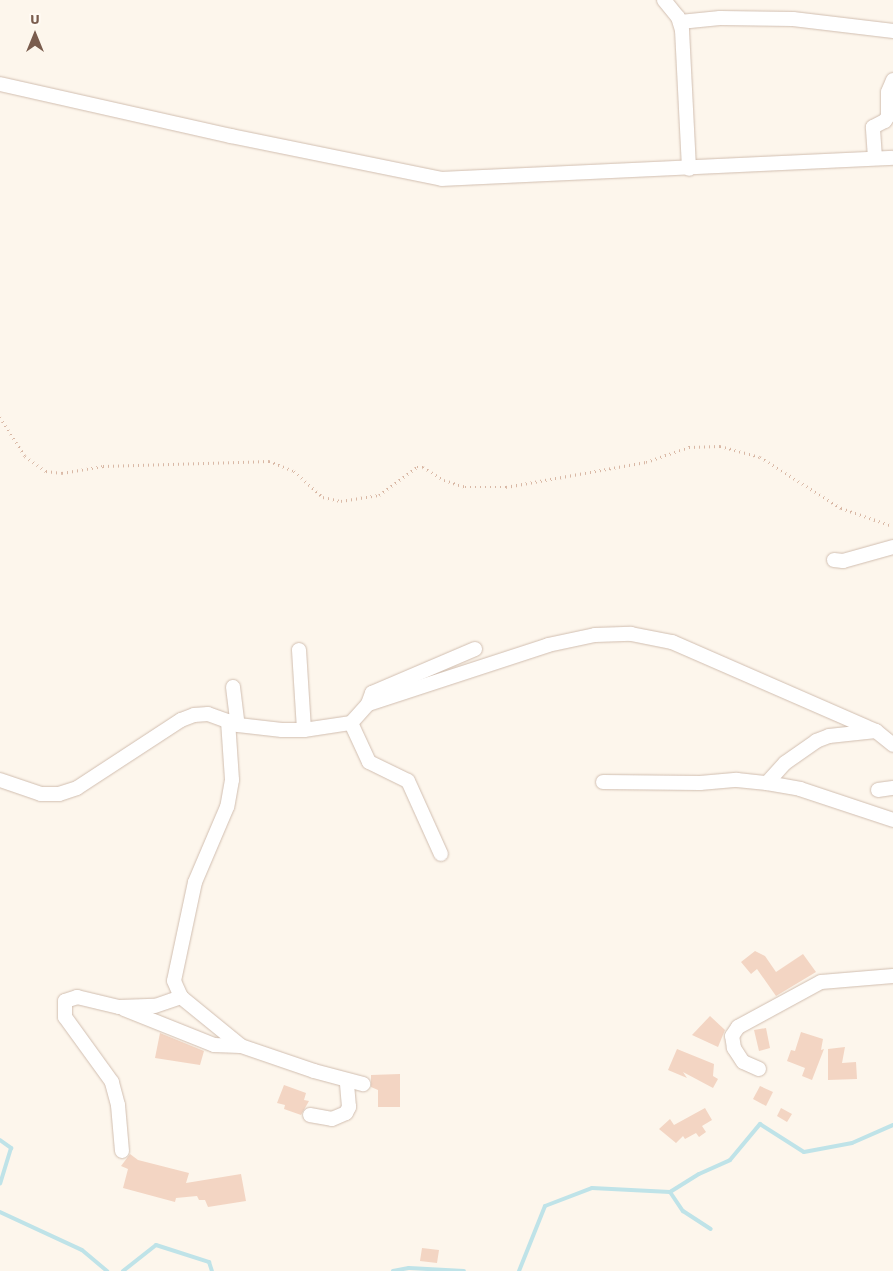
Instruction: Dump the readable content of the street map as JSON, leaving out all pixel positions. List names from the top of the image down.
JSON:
{
  "north": "top"
}
